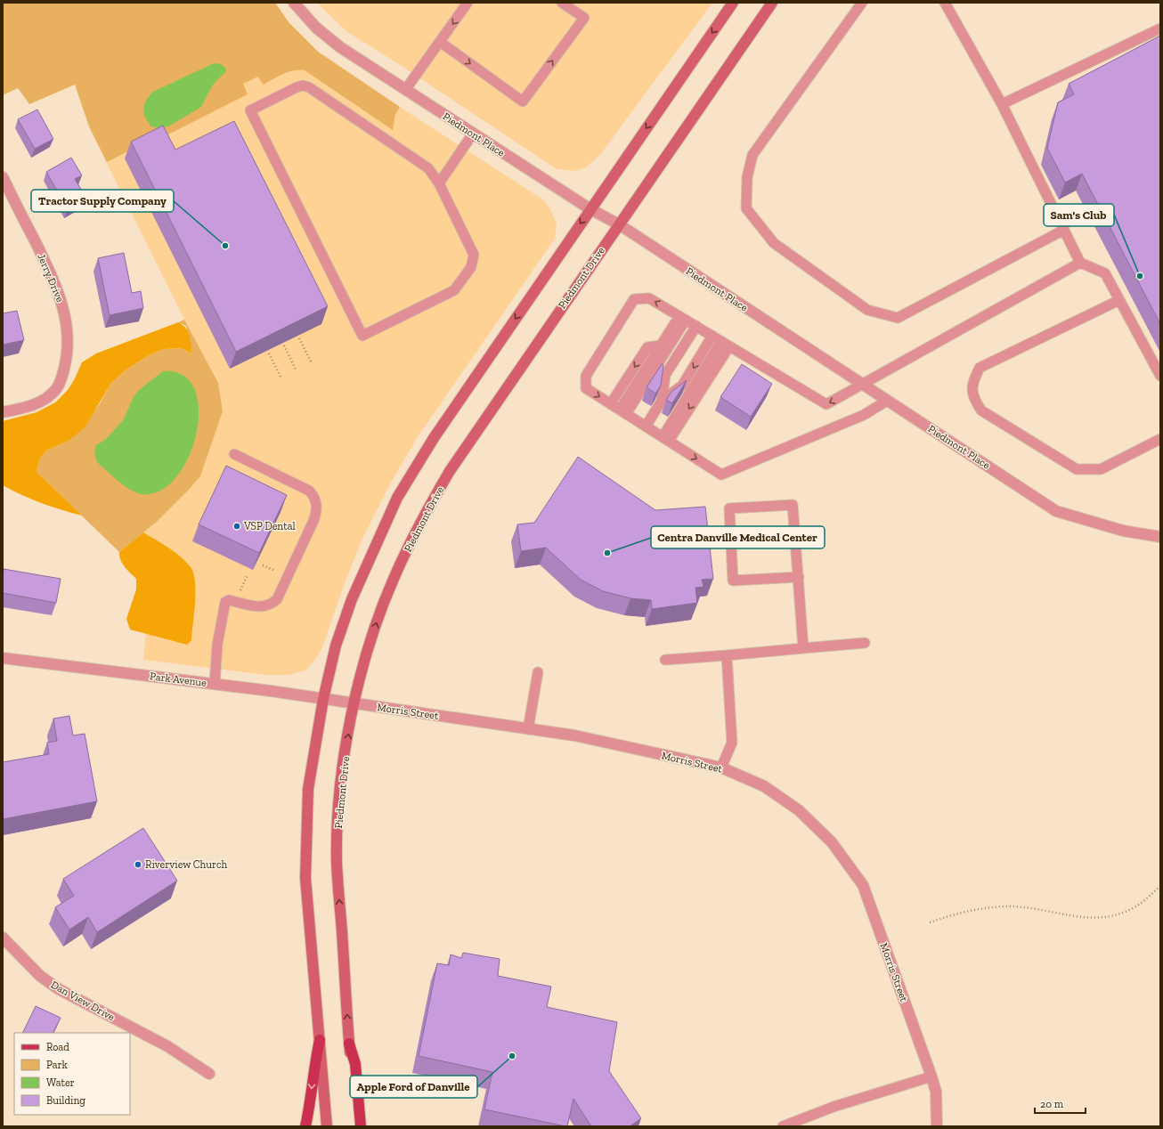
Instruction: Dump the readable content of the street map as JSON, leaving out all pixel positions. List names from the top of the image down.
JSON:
{
  "streets": {
    "main road": ["Piedmont Drive"],
    "street": [
      "Piedmont Place",
      "Jerry Drive",
      "Park Avenue",
      "Morris Street",
      "Dan View Drive"
    ]
  },
  "crossings": [
    ["Piedmont Place", "Piedmont Drive"],
    ["Piedmont Drive", "Park Avenue"],
    ["Piedmont Drive", "Morris Street"],
    ["Park Avenue", "Morris Street"]
  ],
  "places": [
    "Tractor Supply Company",
    "Sam's Club",
    "VSP Dental",
    "Centra Danville Medical Center",
    "Riverview Church",
    "Apple Ford of Danville"
  ],
  "legend": [
    "Road",
    "Park",
    "Water",
    "Building"
  ],
  "scale_bar": "20 m"
}
